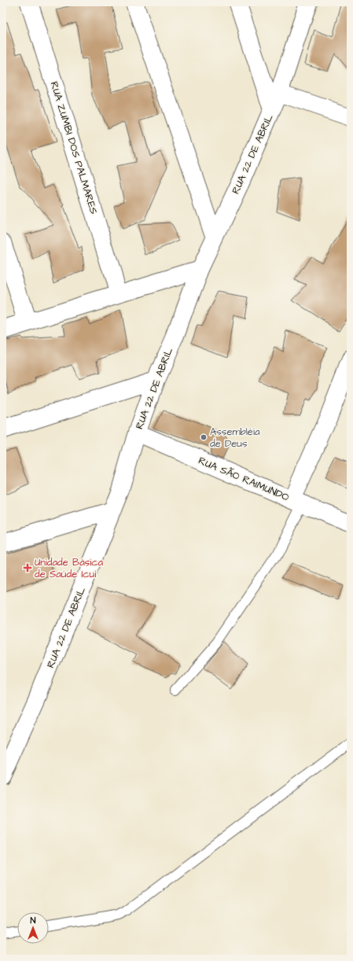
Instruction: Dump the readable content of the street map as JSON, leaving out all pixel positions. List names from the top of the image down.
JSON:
{
  "streets": {
    "street": ["RUA ZUMBI DOS PALMARES", "RUA 22 DE ABRIL", "RUA SÃO RAIMUNDO"]
  },
  "crossings": [
    ["RUA 22 DE ABRIL", "RUA SÃO RAIMUNDO"]
  ],
  "places": {
    "other": ["Assembléia de Deus"],
    "health": ["Unidade Básica de Saúde Icuí"]
  },
  "north": "top"
}
